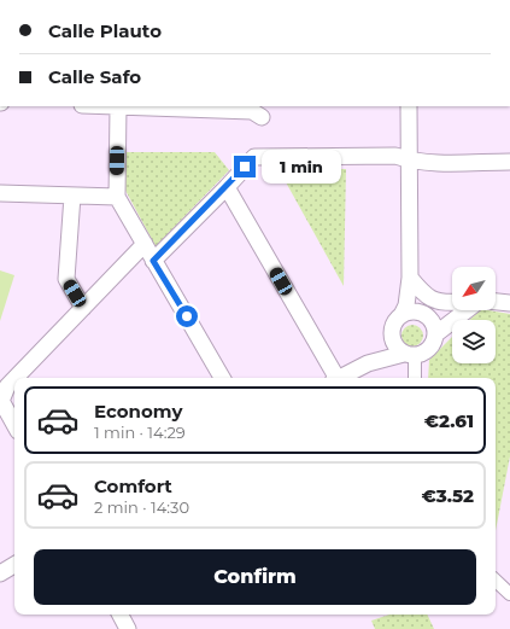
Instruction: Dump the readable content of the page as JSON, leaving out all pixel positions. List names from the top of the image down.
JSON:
{
  "north": "bottom left",
  "page": {
    "banner": ["Calle Plauto", "Calle Safo"],
    "bubble": "1 min",
    "list": [
      {
        "name": "Economy",
        "note": "1 min · 14:29",
        "value": "€2.61"
      },
      {
        "name": "Comfort",
        "note": "2 min · 14:30",
        "value": "€3.52"
      }
    ],
    "buttons": "Confirm"
  }
}
